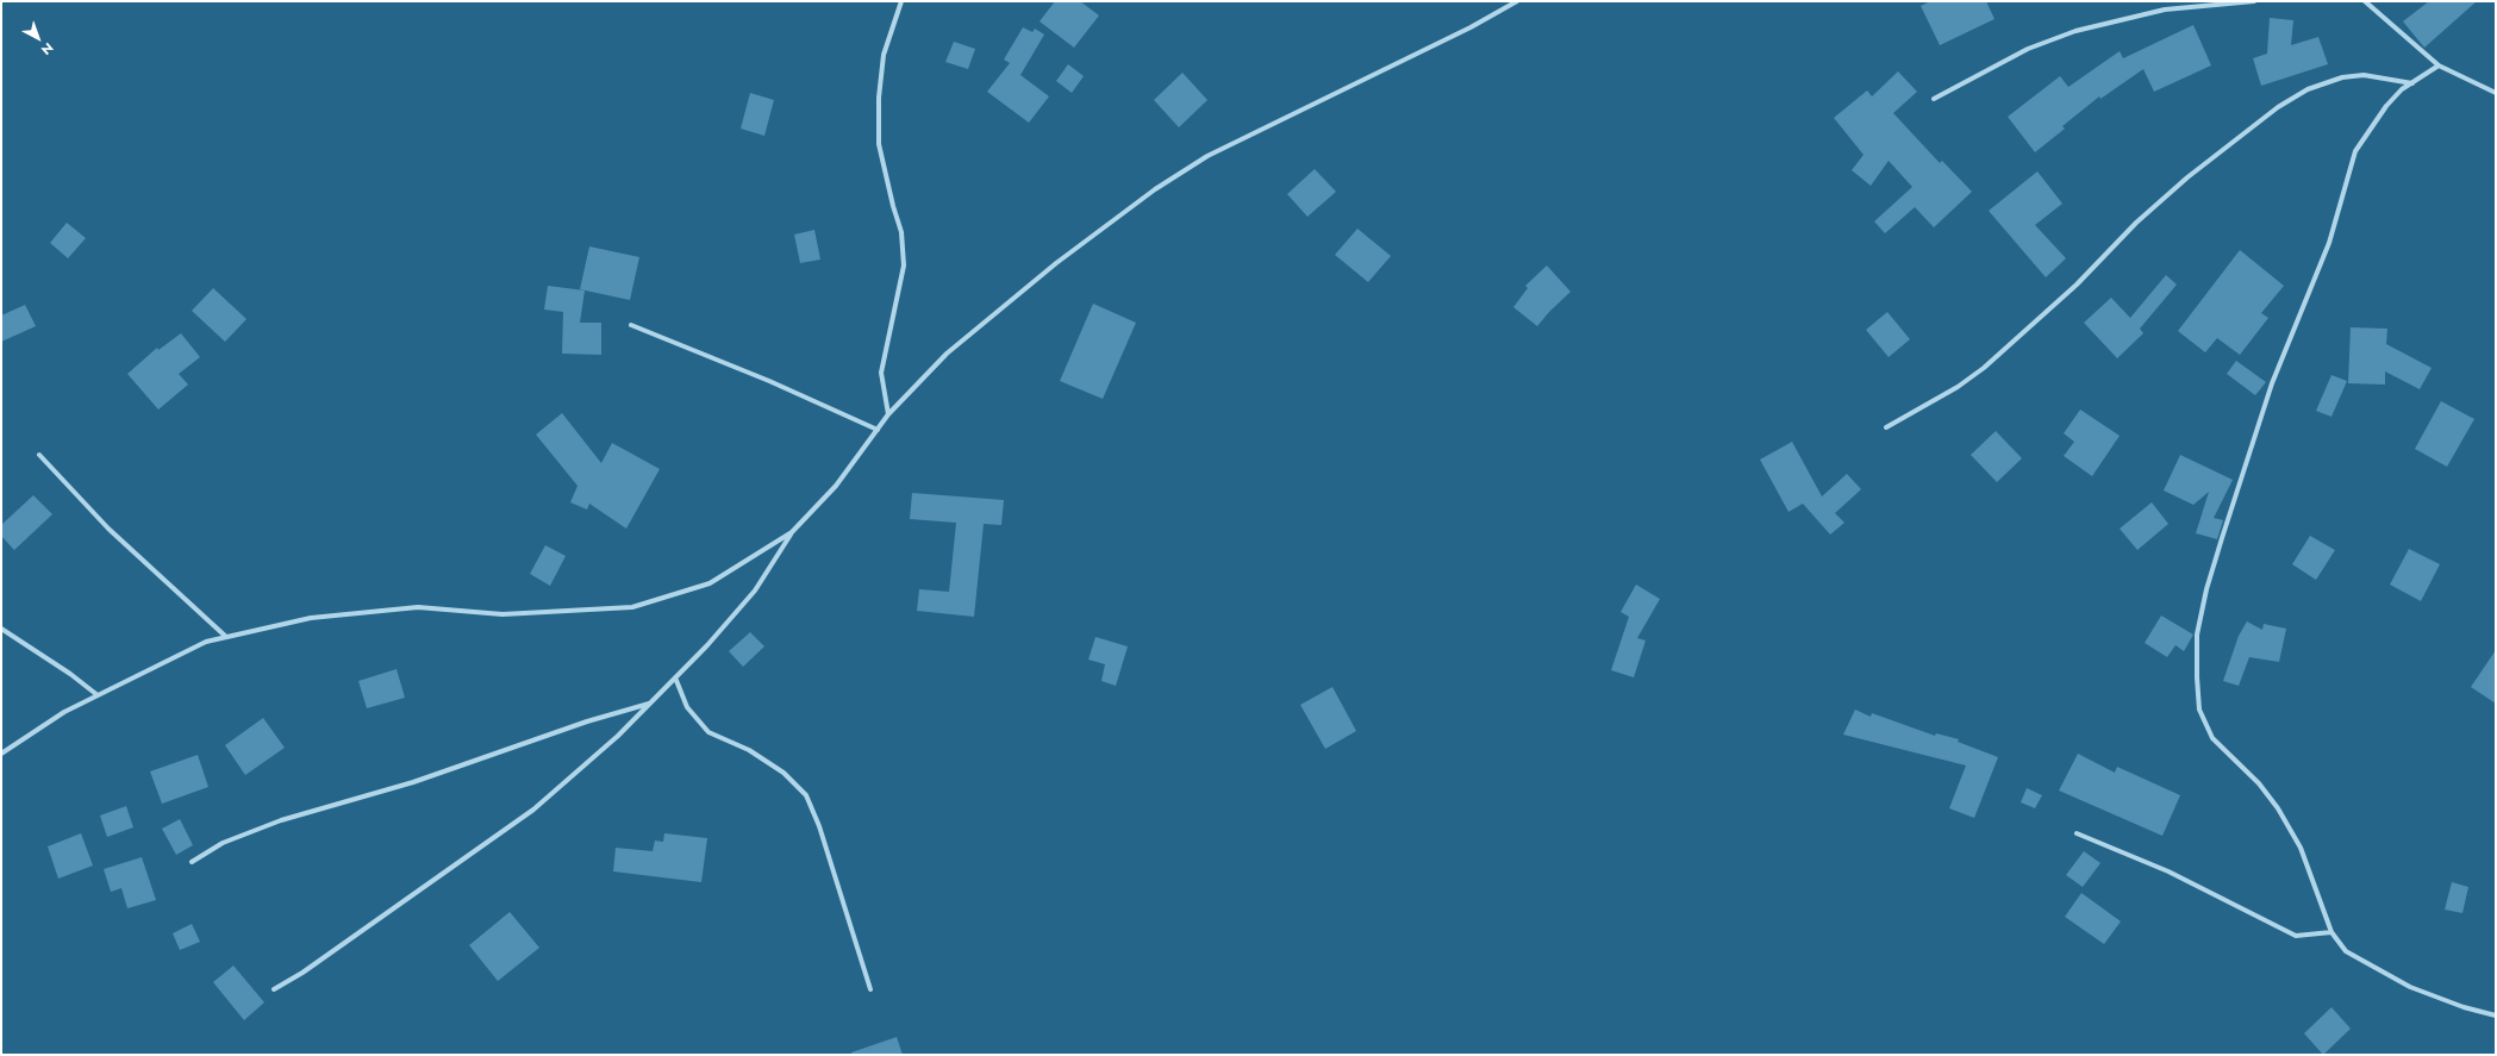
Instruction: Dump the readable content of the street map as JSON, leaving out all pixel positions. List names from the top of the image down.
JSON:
{
  "north": "bottom right"
}
